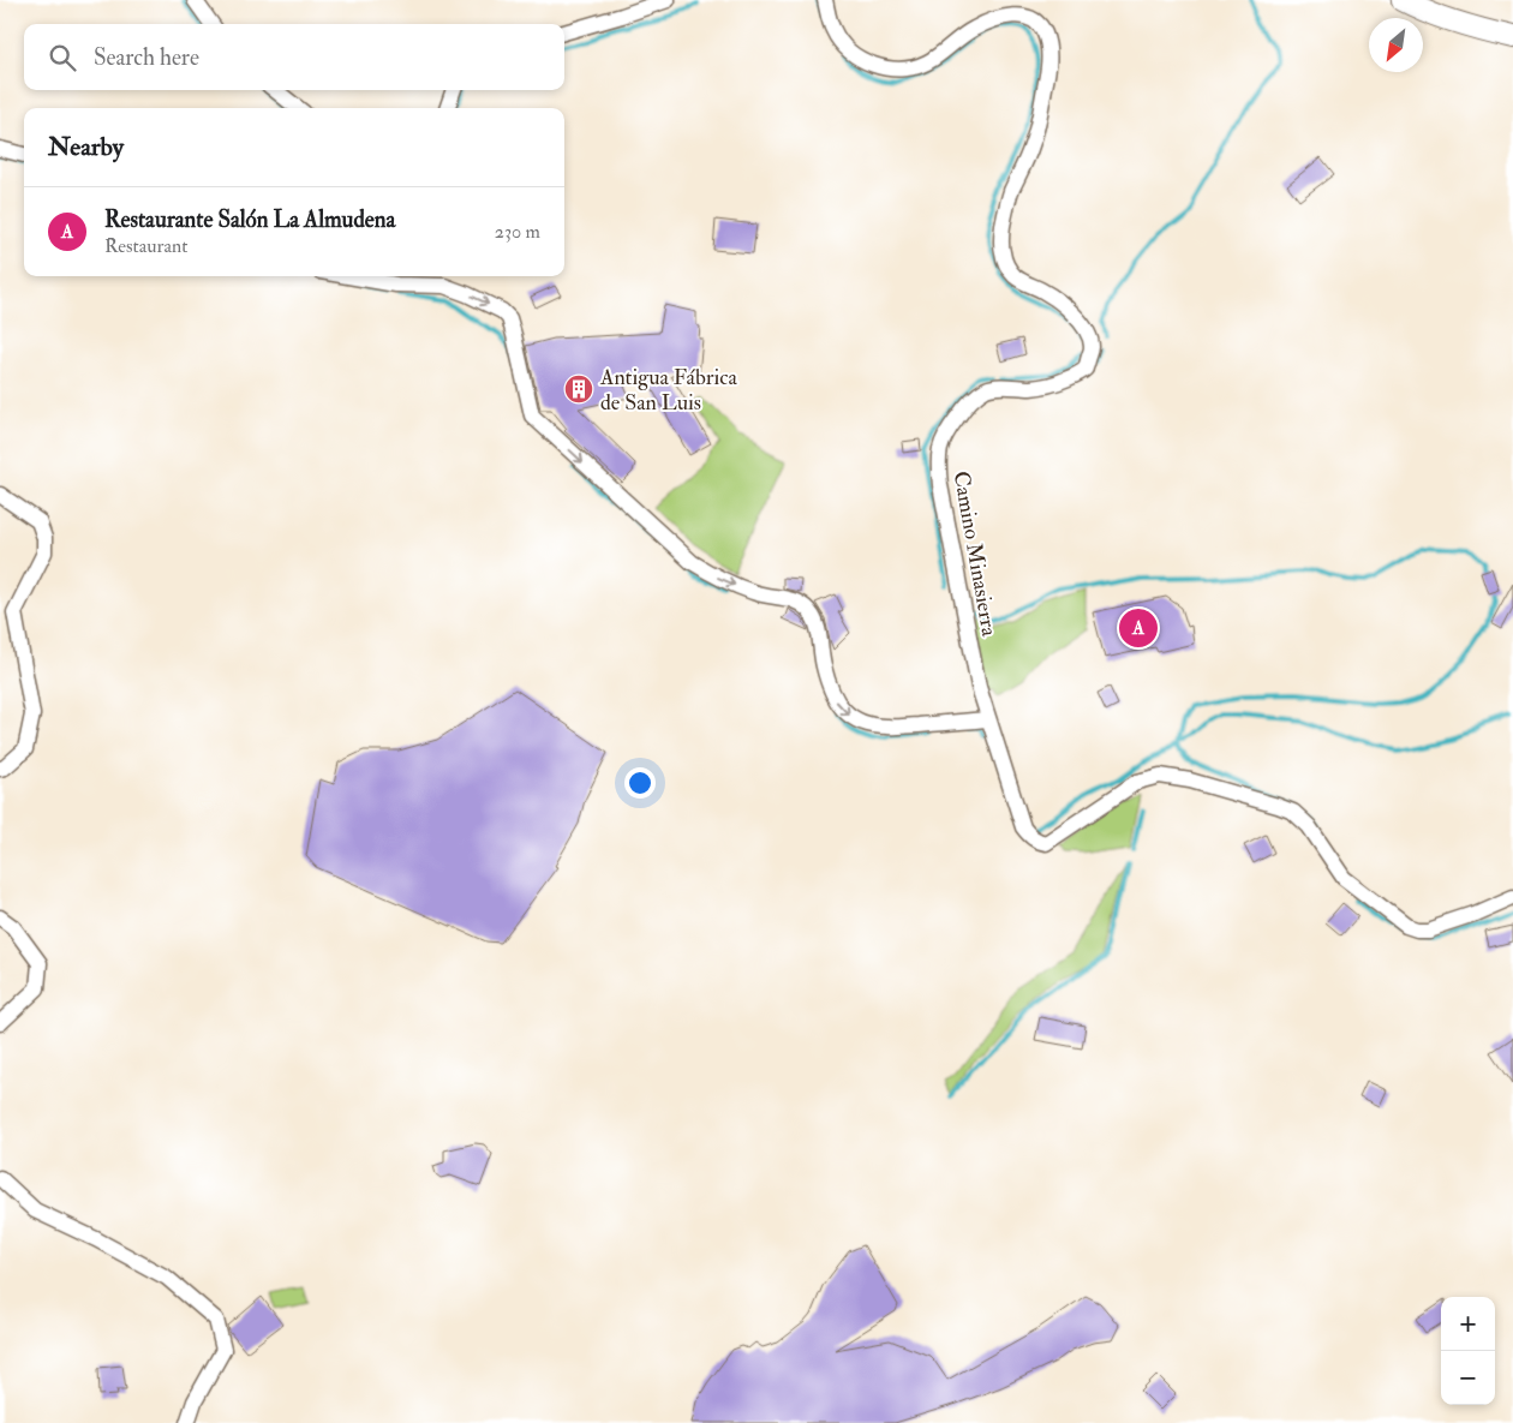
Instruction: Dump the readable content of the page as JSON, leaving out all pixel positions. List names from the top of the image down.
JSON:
{
  "streets": {
    "street": ["Camino Minasierra"]
  },
  "places": {
    "building": ["Antigua Fábrica de San Luis"]
  },
  "north": "bottom left",
  "page": {
    "search": "Search here",
    "heading": "Nearby",
    "list": [
      {
        "mark": "A",
        "name": "Restaurante Salón La Almudena",
        "note": "Restaurant",
        "value": "230 m"
      }
    ],
    "pins": "A",
    "map_buttons": ["+", "−"]
  }
}
